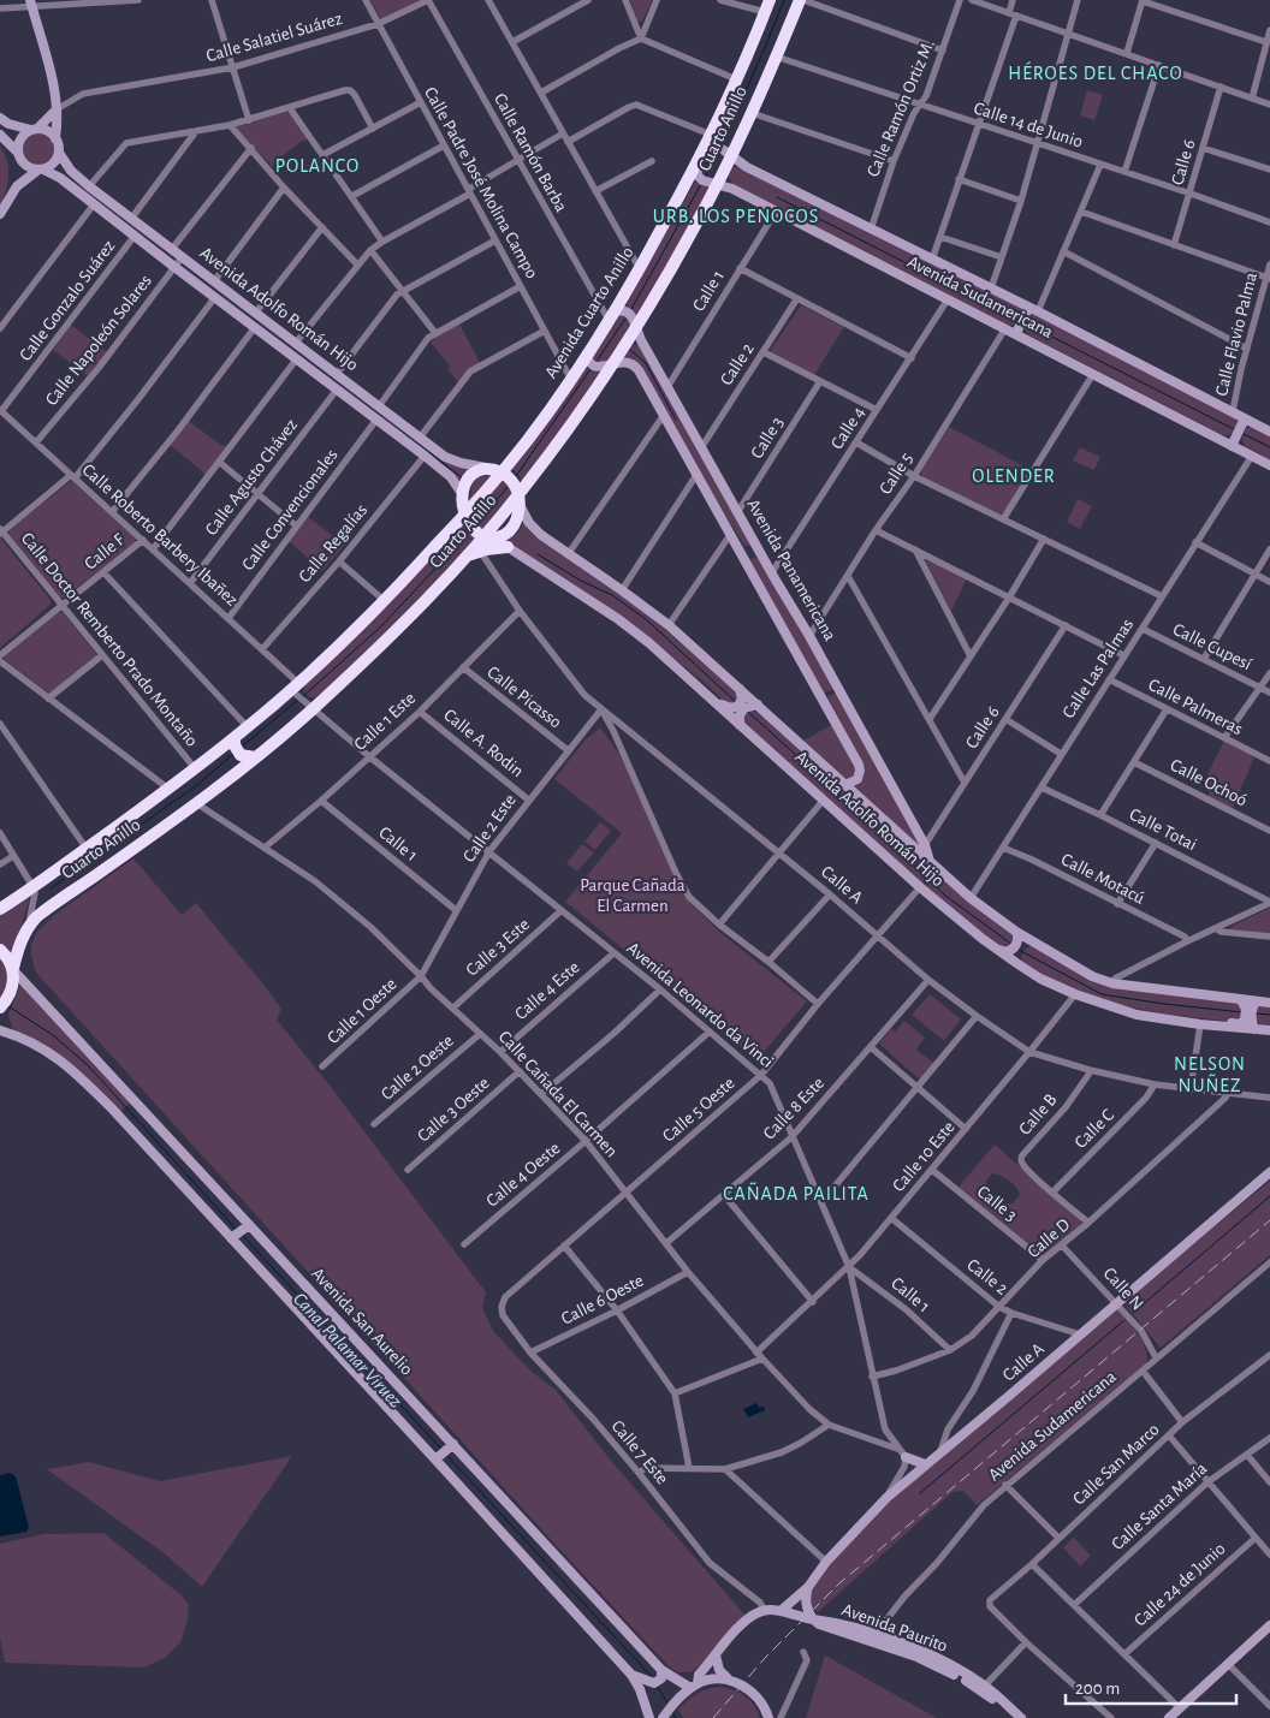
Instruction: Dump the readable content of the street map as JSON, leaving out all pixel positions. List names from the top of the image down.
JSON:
{
  "streets": {
    "highway": ["Cuarto Anillo", "Avenida Cuarto Anillo"],
    "main road": [
      "Avenida Sudamericana",
      "Avenida Adolfo Román Hijo",
      "Avenida Panamericana",
      "Calle A",
      "Avenida San Aurelio",
      "Avenida Paurito"
    ],
    "street": [
      "Calle Salatiel Suárez",
      "Calle Ramón Ortiz M.",
      "Calle 14 de Junio",
      "Calle Ramón Barba",
      "Calle 6",
      "Calle Padre José Molina Campo",
      "Calle 1",
      "Calle Gonzalo Suárez",
      "Calle Flavio Palma",
      "Calle Napoleón Solares",
      "Calle 2",
      "Calle 4",
      "Calle 3",
      "Calle 5",
      "Calle Agusto Chávez",
      "Calle Convencionales",
      "Calle Roberto Barbery Ibañez",
      "Calle Regalías",
      "Calle F",
      "Calle Doctor Remberto Prado Montaño",
      "Calle Cupesí",
      "Calle Las Palmas",
      "Calle Picasso",
      "Calle Palmeras",
      "Calle 1 Este",
      "Calle A. Rodin",
      "Calle Ochoó",
      "Calle 2 Este",
      "Calle Totai",
      "Calle Motacú",
      "Calle 3 Este",
      "Calle 4 Este",
      "Avenida Leonardo da Vinci",
      "Calle 1 Oeste",
      "Calle 2 Oeste",
      "Calle Cañada El Carmen",
      "Calle 8 Este",
      "Calle 3 Oeste",
      "Calle 5 Oeste",
      "Calle B",
      "Calle C",
      "Calle 10 Este",
      "Calle 4 Oeste",
      "Calle D",
      "Calle N",
      "Calle 6 Oeste",
      "Calle 7 Este",
      "Calle San Marco",
      "Calle Santa María",
      "Calle 24 de Junio"
    ]
  },
  "crossings": [
    ["Calle Salatiel Suárez", "Calle Ramón Barba"],
    ["Calle Salatiel Suárez", "Calle Padre José Molina Campo"],
    ["Calle Ramón Ortiz M.", "Calle 14 de Junio"],
    ["Calle Ramón Ortiz M.", "Avenida Sudamericana"],
    ["Calle 14 de Junio", "Cuarto Anillo"],
    ["Calle 14 de Junio", "Calle 6"],
    ["Cuarto Anillo", "Avenida Sudamericana"],
    ["Cuarto Anillo", "Avenida Adolfo Román Hijo"],
    ["Cuarto Anillo", "Avenida Cuarto Anillo"],
    ["Cuarto Anillo", "Calle Roberto Barbery Ibañez"],
    ["Cuarto Anillo", "Avenida Panamericana"],
    ["Cuarto Anillo", "Calle Doctor Remberto Prado Montaño"],
    ["Cuarto Anillo", "Avenida Leonardo da Vinci"],
    ["Cuarto Anillo", "Calle Cañada El Carmen"],
    ["Cuarto Anillo", "Avenida San Aurelio"],
    ["Calle Ramón Barba", "Avenida Cuarto Anillo"],
    ["Calle Ramón Barba", "Avenida Panamericana"],
    ["Calle 6", "Avenida Panamericana"],
    ["Calle Padre José Molina Campo", "Avenida Cuarto Anillo"],
    ["Calle 1", "Avenida Sudamericana"],
    ["Calle 1", "Avenida Panamericana"],
    ["Calle 1", "Calle 1 Este"],
    ["Calle 1", "Calle 2 Este"],
    ["Calle 1", "Avenida Leonardo da Vinci"],
    ["Calle 1", "Calle 10 Este"],
    ["Calle 1", "Calle D"],
    ["Avenida Sudamericana", "Avenida Cuarto Anillo"],
    ["Avenida Sudamericana", "Calle Flavio Palma"],
    ["Avenida Sudamericana", "Calle 4"],
    ["Avenida Sudamericana", "Calle 5"],
    ["Avenida Sudamericana", "Calle Las Palmas"],
    ["Avenida Sudamericana", "Calle N"],
    ["Avenida Sudamericana", "Avenida Paurito"],
    ["Calle Gonzalo Suárez", "Avenida Adolfo Román Hijo"],
    ["Calle Gonzalo Suárez", "Calle Roberto Barbery Ibañez"],
    ["Avenida Adolfo Román Hijo", "Avenida Cuarto Anillo"],
    ["Avenida Adolfo Román Hijo", "Calle Napoleón Solares"],
    ["Avenida Adolfo Román Hijo", "Calle Agusto Chávez"],
    ["Avenida Adolfo Román Hijo", "Calle Convencionales"],
    ["Avenida Adolfo Román Hijo", "Calle Regalías"],
    ["Avenida Adolfo Román Hijo", "Avenida Panamericana"],
    ["Avenida Adolfo Román Hijo", "Calle Las Palmas"],
    ["Avenida Adolfo Román Hijo", "Calle 5 Oeste"],
    ["Avenida Adolfo Román Hijo", "Calle 10 Este"],
    ["Avenida Cuarto Anillo", "Avenida Panamericana"],
    ["Calle Napoleón Solares", "Calle Roberto Barbery Ibañez"],
    ["Calle 2", "Avenida Panamericana"],
    ["Calle 2", "Calle A"],
    ["Calle 2", "Calle 10 Este"],
    ["Calle 2", "Calle D"],
    ["Calle 4", "Avenida Panamericana"],
    ["Calle 3", "Avenida Panamericana"],
    ["Calle 3", "Calle 10 Este"],
    ["Calle 3", "Calle D"],
    ["Calle 5", "Avenida Panamericana"],
    ["Calle Agusto Chávez", "Calle Roberto Barbery Ibañez"],
    ["Calle Convencionales", "Calle Roberto Barbery Ibañez"],
    ["Calle Roberto Barbery Ibañez", "Calle Regalías"],
    ["Calle Roberto Barbery Ibañez", "Calle F"],
    ["Calle Roberto Barbery Ibañez", "Avenida Leonardo da Vinci"],
    ["Calle F", "Calle Doctor Remberto Prado Montaño"],
    ["Calle Cupesí", "Calle Las Palmas"],
    ["Calle Las Palmas", "Calle Palmeras"],
    ["Calle Las Palmas", "Calle Totai"],
    ["Calle Las Palmas", "Calle Motacú"],
    ["Calle Picasso", "Calle 1 Este"],
    ["Calle Picasso", "Calle 2 Este"],
    ["Calle 1 Este", "Calle A. Rodin"],
    ["Calle 1 Este", "Calle A"],
    ["Calle 1 Este", "Avenida Leonardo da Vinci"],
    ["Calle 1 Este", "Calle Cañada El Carmen"],
    ["Calle A. Rodin", "Calle 2 Este"],
    ["Calle 2 Este", "Calle A"],
    ["Calle 2 Este", "Avenida Leonardo da Vinci"],
    ["Calle 2 Este", "Calle 1 Oeste"],
    ["Calle 2 Este", "Calle Cañada El Carmen"],
    ["Calle A", "Calle 8 Este"],
    ["Calle A", "Calle 5 Oeste"],
    ["Calle A", "Calle B"],
    ["Calle A", "Calle C"],
    ["Calle A", "Calle 10 Este"],
    ["Calle A", "Calle D"],
    ["Calle A", "Calle N"],
    ["Calle A", "Avenida Paurito"],
    ["Calle 3 Este", "Avenida Leonardo da Vinci"],
    ["Calle 3 Este", "Calle Cañada El Carmen"],
    ["Calle 4 Este", "Avenida Leonardo da Vinci"],
    ["Calle 4 Este", "Calle Cañada El Carmen"],
    ["Avenida Leonardo da Vinci", "Calle Cañada El Carmen"],
    ["Avenida Leonardo da Vinci", "Calle 8 Este"],
    ["Avenida Leonardo da Vinci", "Calle 5 Oeste"],
    ["Avenida Leonardo da Vinci", "Calle 10 Este"],
    ["Avenida Leonardo da Vinci", "Calle 4 Oeste"],
    ["Avenida Leonardo da Vinci", "Calle D"],
    ["Calle 1 Oeste", "Calle Cañada El Carmen"],
    ["Calle 2 Oeste", "Calle Cañada El Carmen"],
    ["Calle Cañada El Carmen", "Calle 8 Este"],
    ["Calle Cañada El Carmen", "Calle 3 Oeste"],
    ["Calle Cañada El Carmen", "Calle 5 Oeste"],
    ["Calle Cañada El Carmen", "Calle 10 Este"],
    ["Calle Cañada El Carmen", "Calle 4 Oeste"],
    ["Calle Cañada El Carmen", "Calle 6 Oeste"],
    ["Calle 5 Oeste", "Calle 7 Este"],
    ["Calle B", "Calle C"],
    ["Calle B", "Calle D"],
    ["Calle D", "Calle N"],
    ["Calle 6 Oeste", "Calle 7 Este"],
    ["Calle 7 Este", "Avenida Paurito"]
  ],
  "districts": [
    "HÉROES DEL CHACO",
    "POLANCO",
    "URB. LOS PENOCOS",
    "OLENDER",
    "NELSON NUÑEZ",
    "CAÑADA PAILITA"
  ],
  "water": ["Canal Palamar Viruez"],
  "parks": ["Parque Cañada El Carmen"],
  "scale_bar": "200 m"
}
